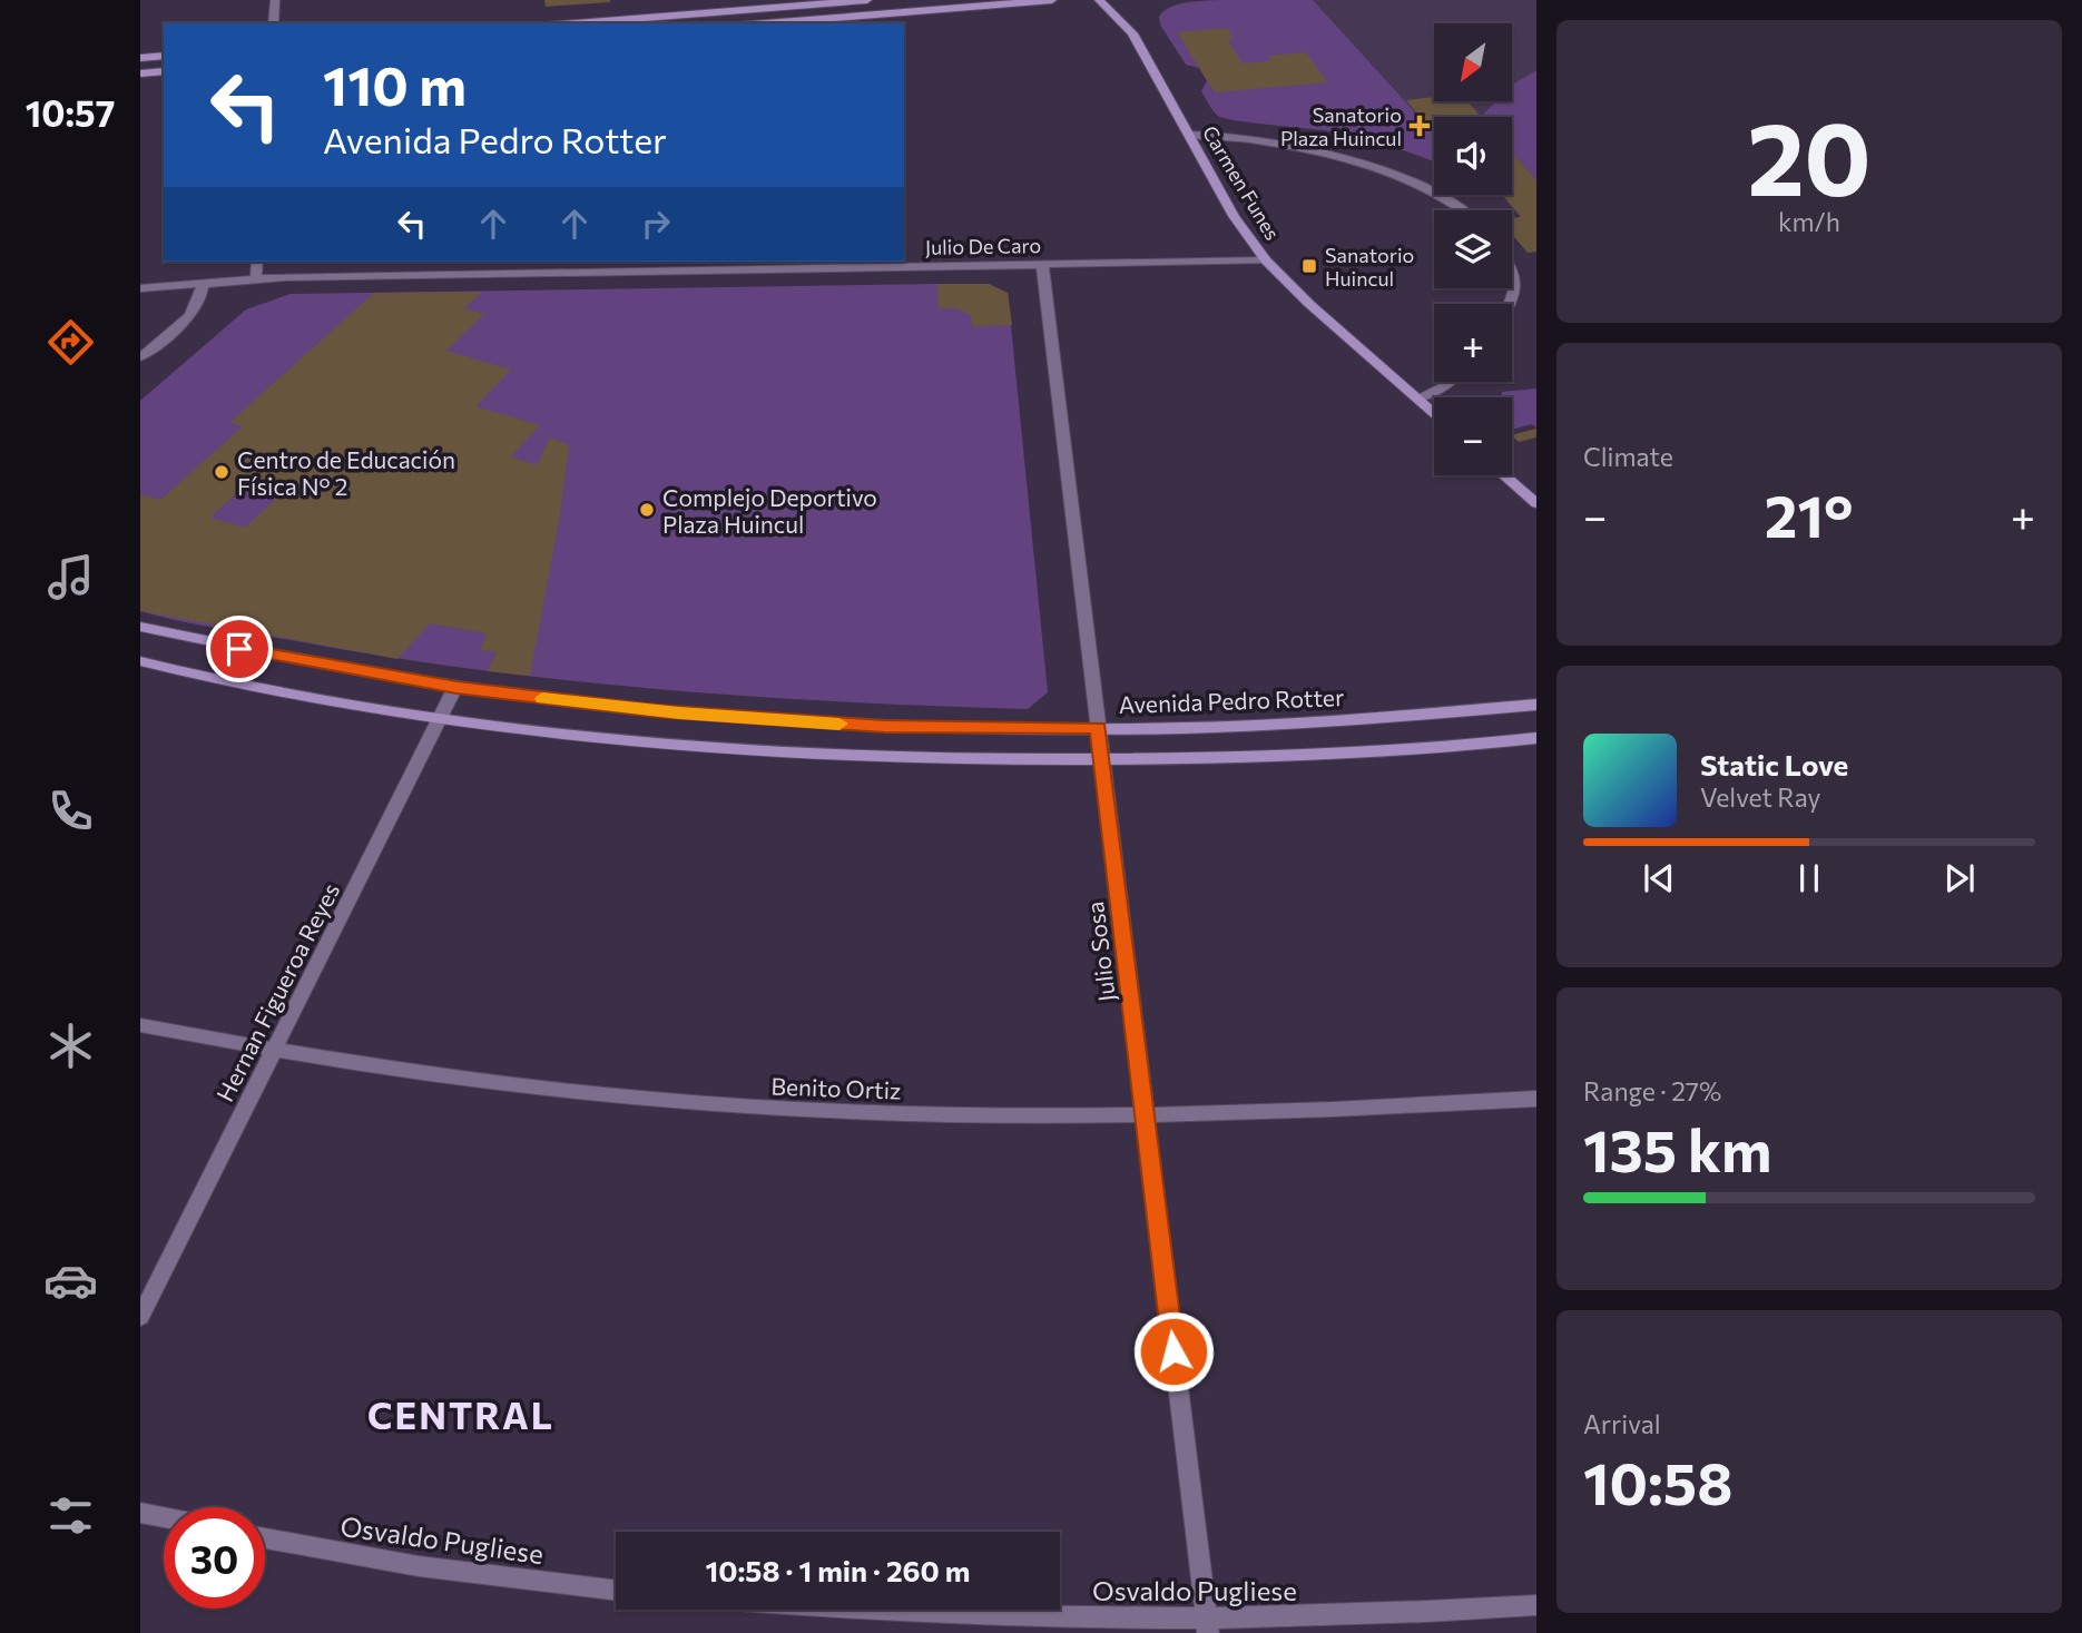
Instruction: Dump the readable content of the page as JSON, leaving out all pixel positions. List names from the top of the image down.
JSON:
{
  "streets": {
    "main road": ["Carmen Funes", "Avenida Pedro Rotter"],
    "street": [
      "Julio De Caro",
      "Julio Sosa",
      "Hernan Figueroa Reyes",
      "Benito Ortiz",
      "Osvaldo Pugliese"
    ]
  },
  "crossings": [
    ["Carmen Funes", "Julio De Caro"],
    ["Julio De Caro", "Julio Sosa"],
    ["Avenida Pedro Rotter", "Julio Sosa"],
    ["Avenida Pedro Rotter", "Hernan Figueroa Reyes"],
    ["Julio Sosa", "Benito Ortiz"],
    ["Julio Sosa", "Osvaldo Pugliese"],
    ["Hernan Figueroa Reyes", "Benito Ortiz"]
  ],
  "districts": ["CENTRAL"],
  "places": {
    "health": ["Sanatorio Plaza Huincul"],
    "transit": ["Sanatorio Huincul"],
    "other": ["Centro de Educación Física N° 2", "Complejo Deportivo Plaza Huincul"]
  },
  "north": "bottom left",
  "page": {
    "tabs": "10:57",
    "tile": [
      ["20", "km/h"],
      "Climate",
      ["Range · 27%", "135 km"],
      ["Arrival", "10:58"]
    ],
    "map_buttons": ["+", "−"],
    "turn": ["110 m", "Avenida Pedro Rotter"],
    "heat": ["−", "21°", "+"],
    "song": ["Static Love", "Velvet Ray"],
    "limit": "30",
    "trip": "10:58 · 1 min · 260 m"
  }
}
